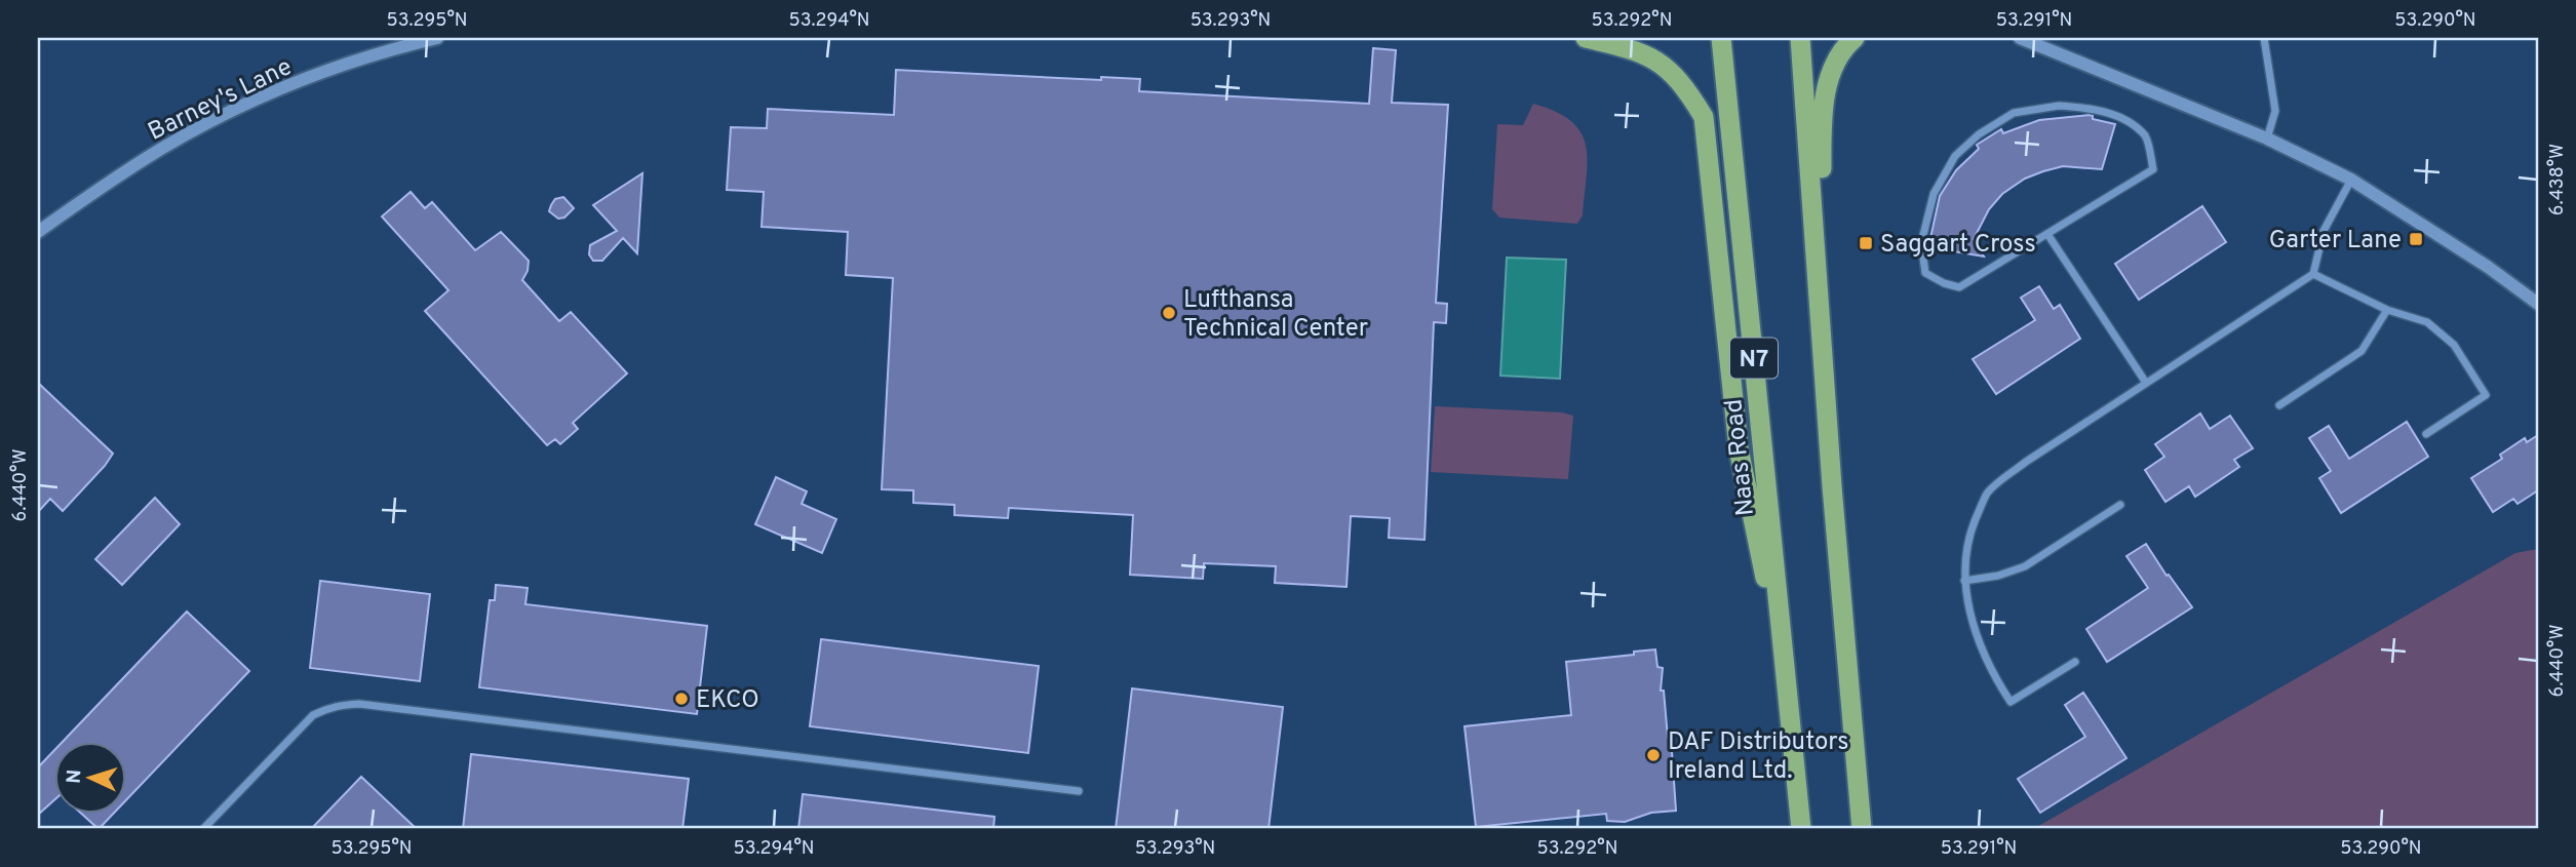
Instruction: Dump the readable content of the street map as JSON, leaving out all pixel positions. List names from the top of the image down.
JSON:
{
  "streets": {
    "highway": ["N7", "Naas Road"],
    "street": ["Barney's Lane"]
  },
  "crossings": [
    ["N7", "Naas Road"]
  ],
  "places": {
    "transit": ["Garter Lane", "Saggart Cross"],
    "other": ["Lufthansa Technical Center", "EKCO", "DAF Distributors Ireland Ltd."]
  },
  "north": "left",
  "coordinates": [
    "53.295°N",
    "53.294°N",
    "53.293°N",
    "53.292°N",
    "53.291°N",
    "53.290°N",
    "6.438°W",
    "6.440°W"
  ]
}
